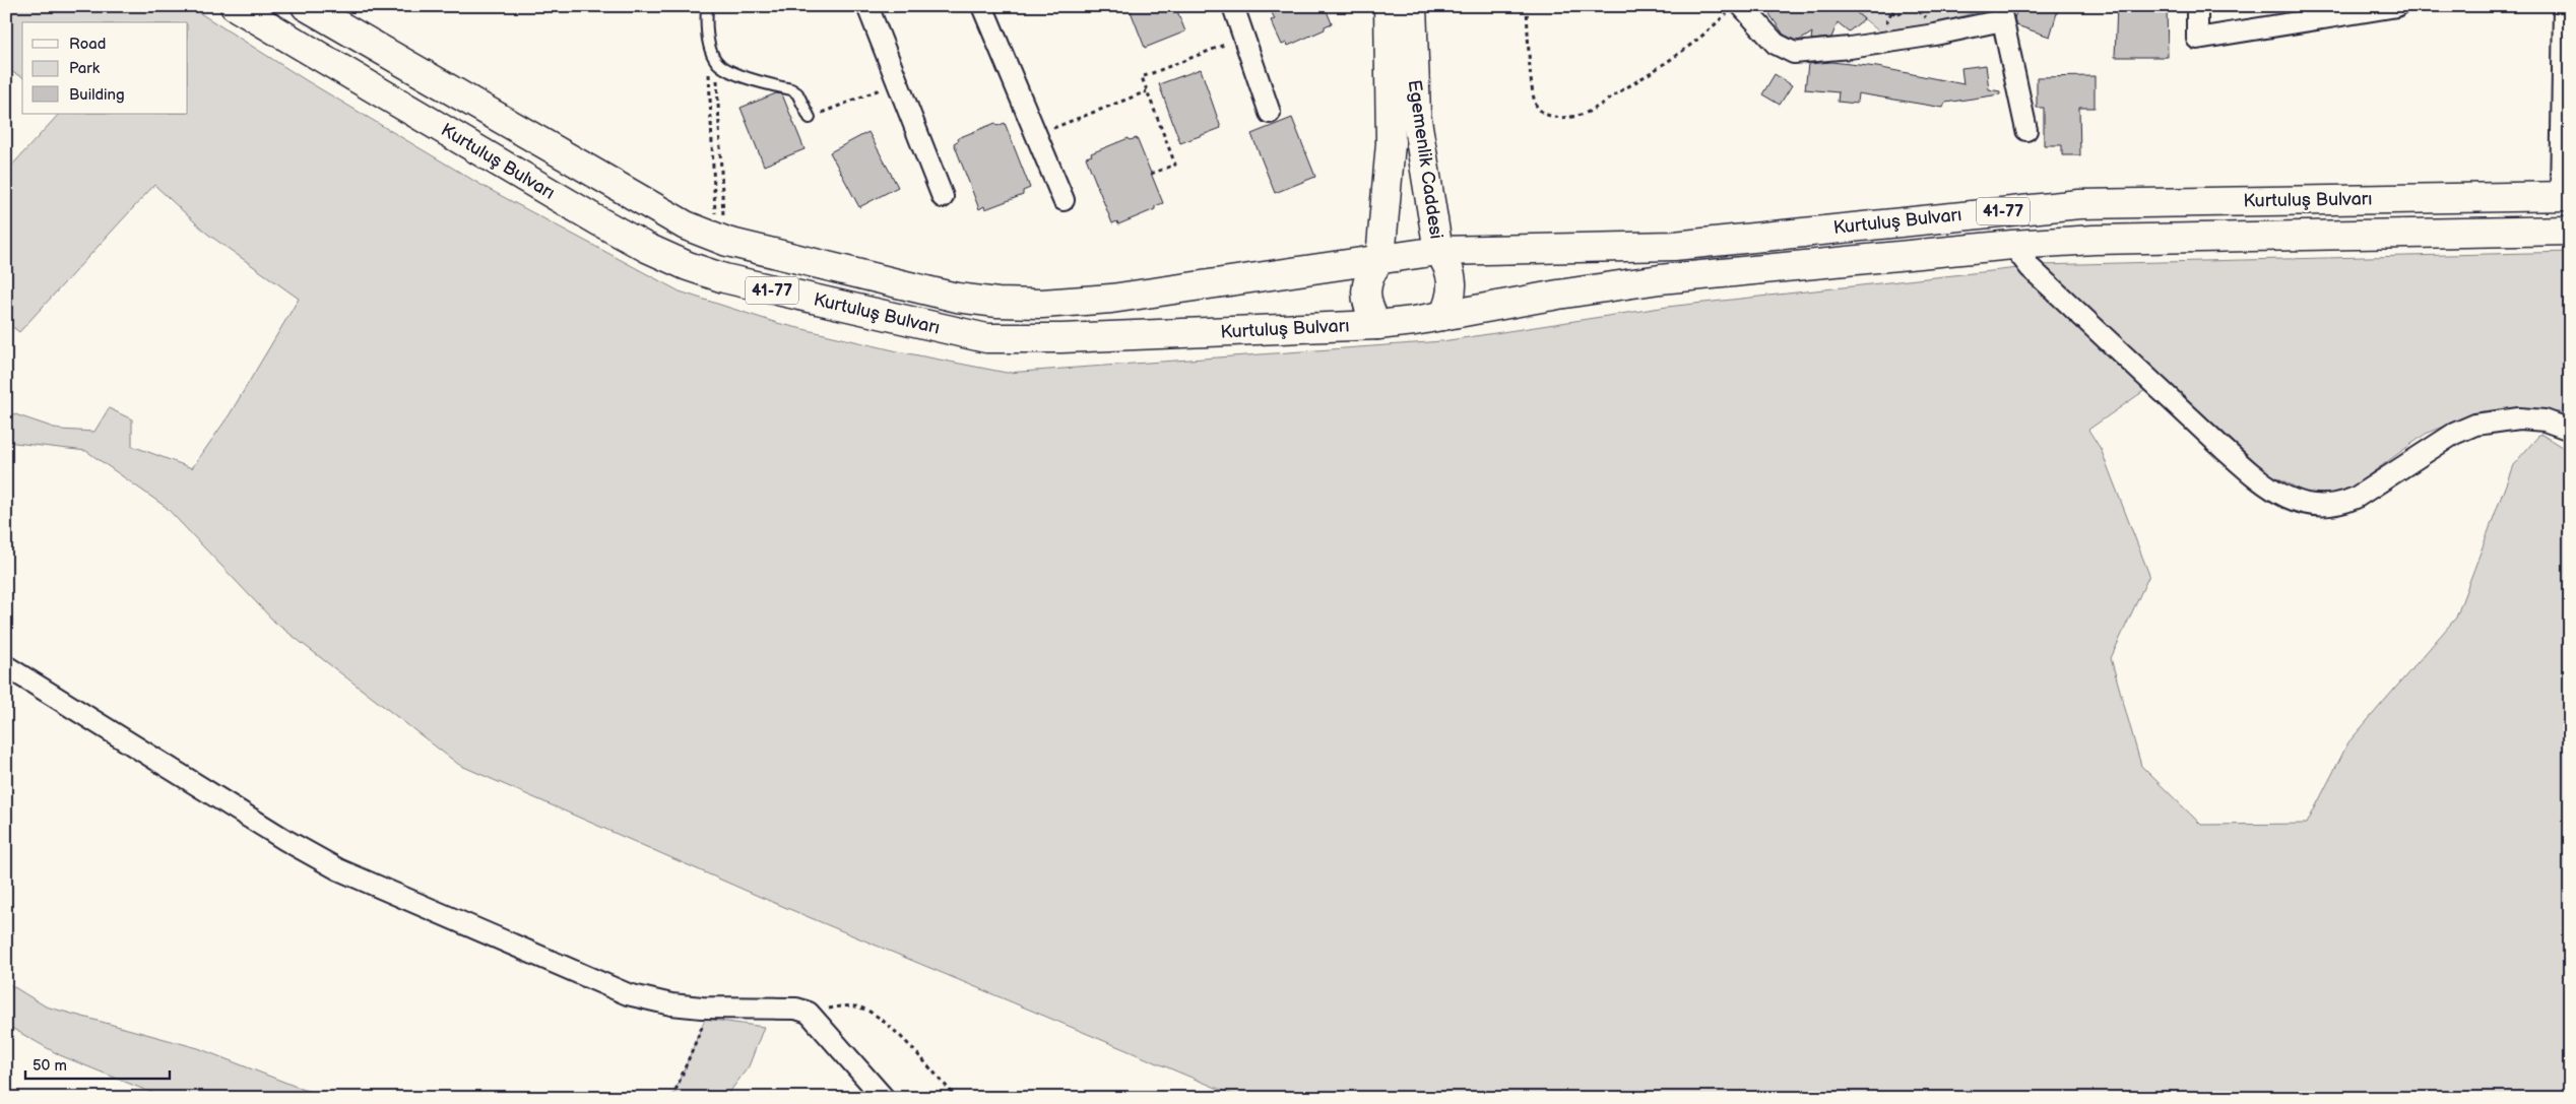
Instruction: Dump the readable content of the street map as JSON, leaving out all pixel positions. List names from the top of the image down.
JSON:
{
  "streets": {
    "main road": ["Egemenlik Caddesi", "Kurtuluş Bulvarı", "41-77"]
  },
  "crossings": [
    ["Egemenlik Caddesi", "Kurtuluş Bulvarı"]
  ],
  "legend": ["Road", "Park", "Building"],
  "scale_bar": "50 m"
}
